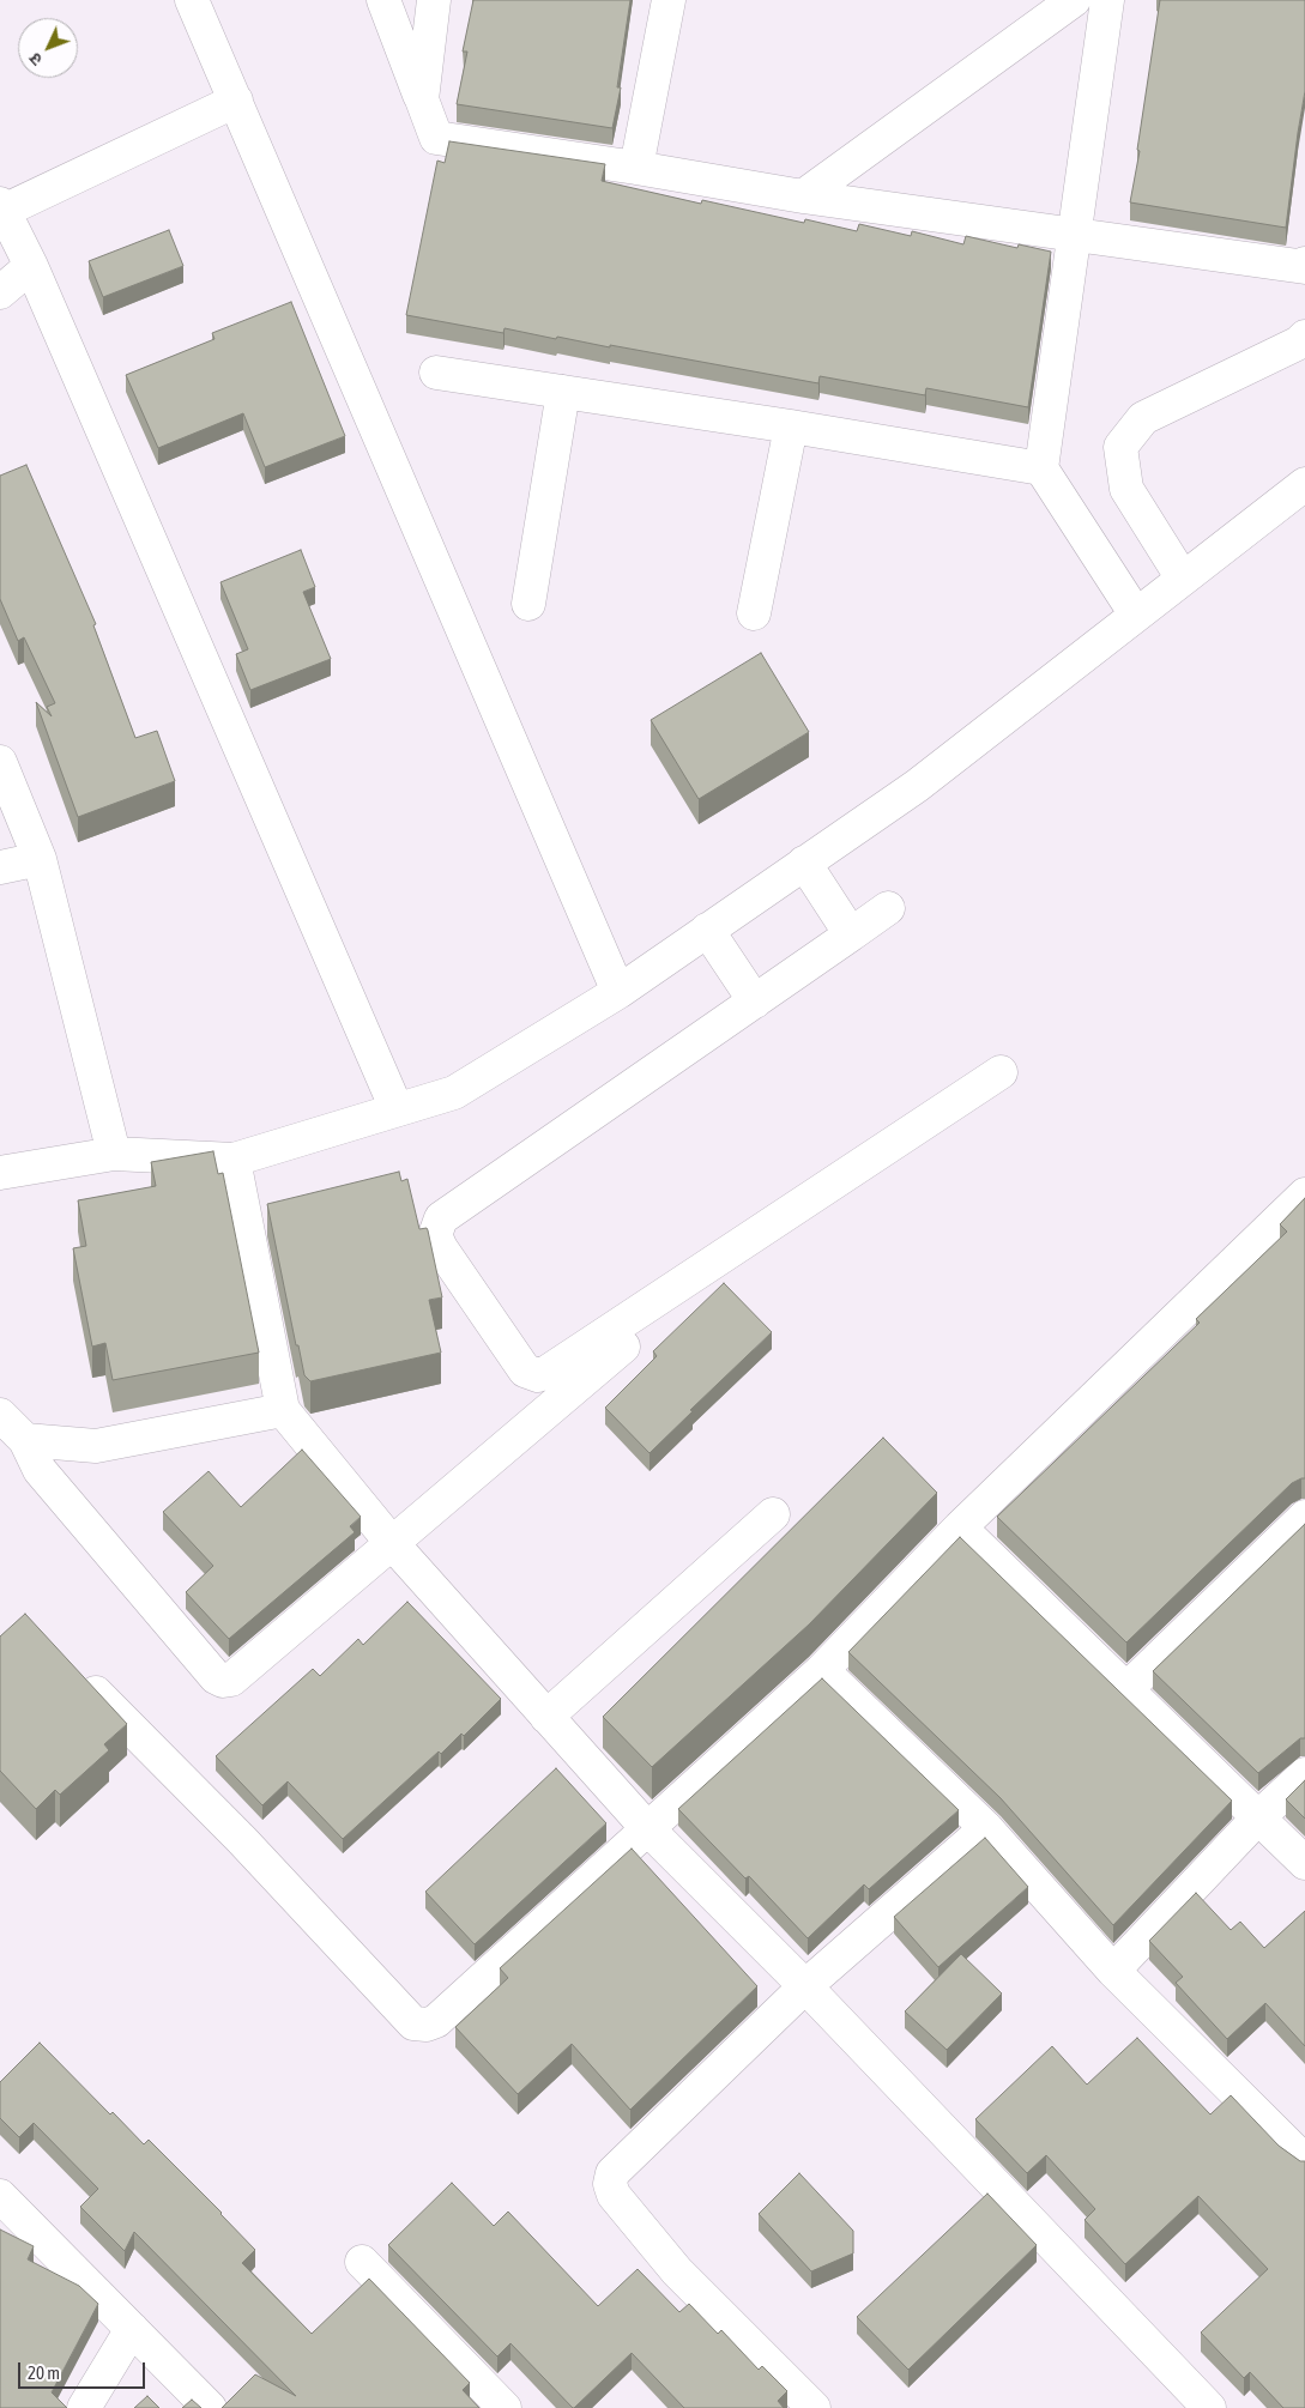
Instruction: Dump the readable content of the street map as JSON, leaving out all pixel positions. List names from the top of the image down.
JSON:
{
  "scale_bar": "20 m",
  "north": "bottom left"
}
